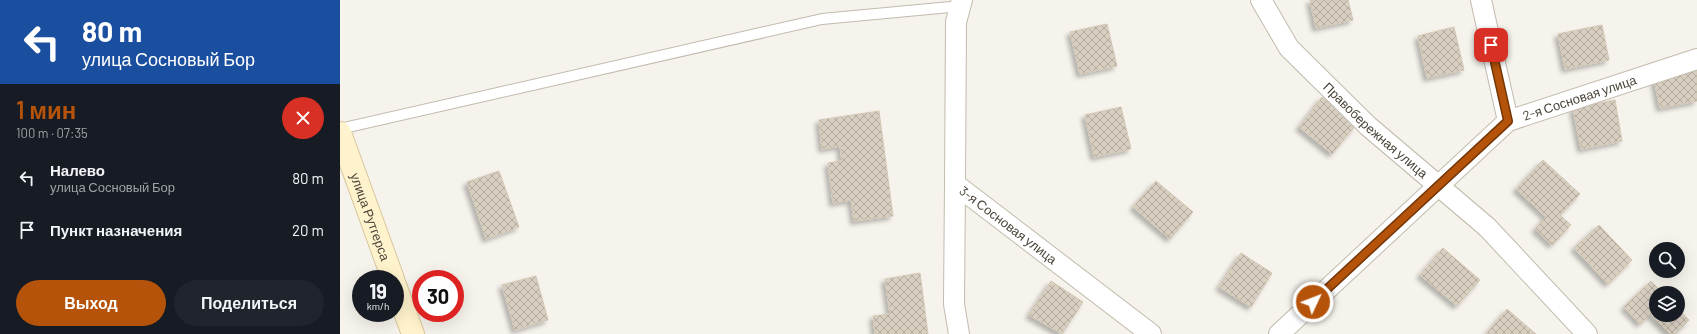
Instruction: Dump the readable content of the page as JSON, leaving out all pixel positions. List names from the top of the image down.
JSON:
{
  "streets": {
    "main road": ["улица Рутгерса"],
    "street": ["2-я Сосновая улица", "Правобережная улица", "3-я Сосновая улица"]
  },
  "crossings": [
    ["2-я Сосновая улица", "Правобережная улица"]
  ],
  "page": {
    "turn": ["80 m", "улица Сосновый Бор"],
    "heading": ["1 мин", "100 m · 07:35"],
    "list": [
      {
        "name": "Налево",
        "note": "улица Сосновый Бор",
        "value": "80 m"
      },
      {
        "name": "Пункт назначения",
        "value": "20 m"
      }
    ],
    "speed": "19 km/h",
    "limit": "30",
    "buttons": ["Выход", "Поделиться"]
  }
}
